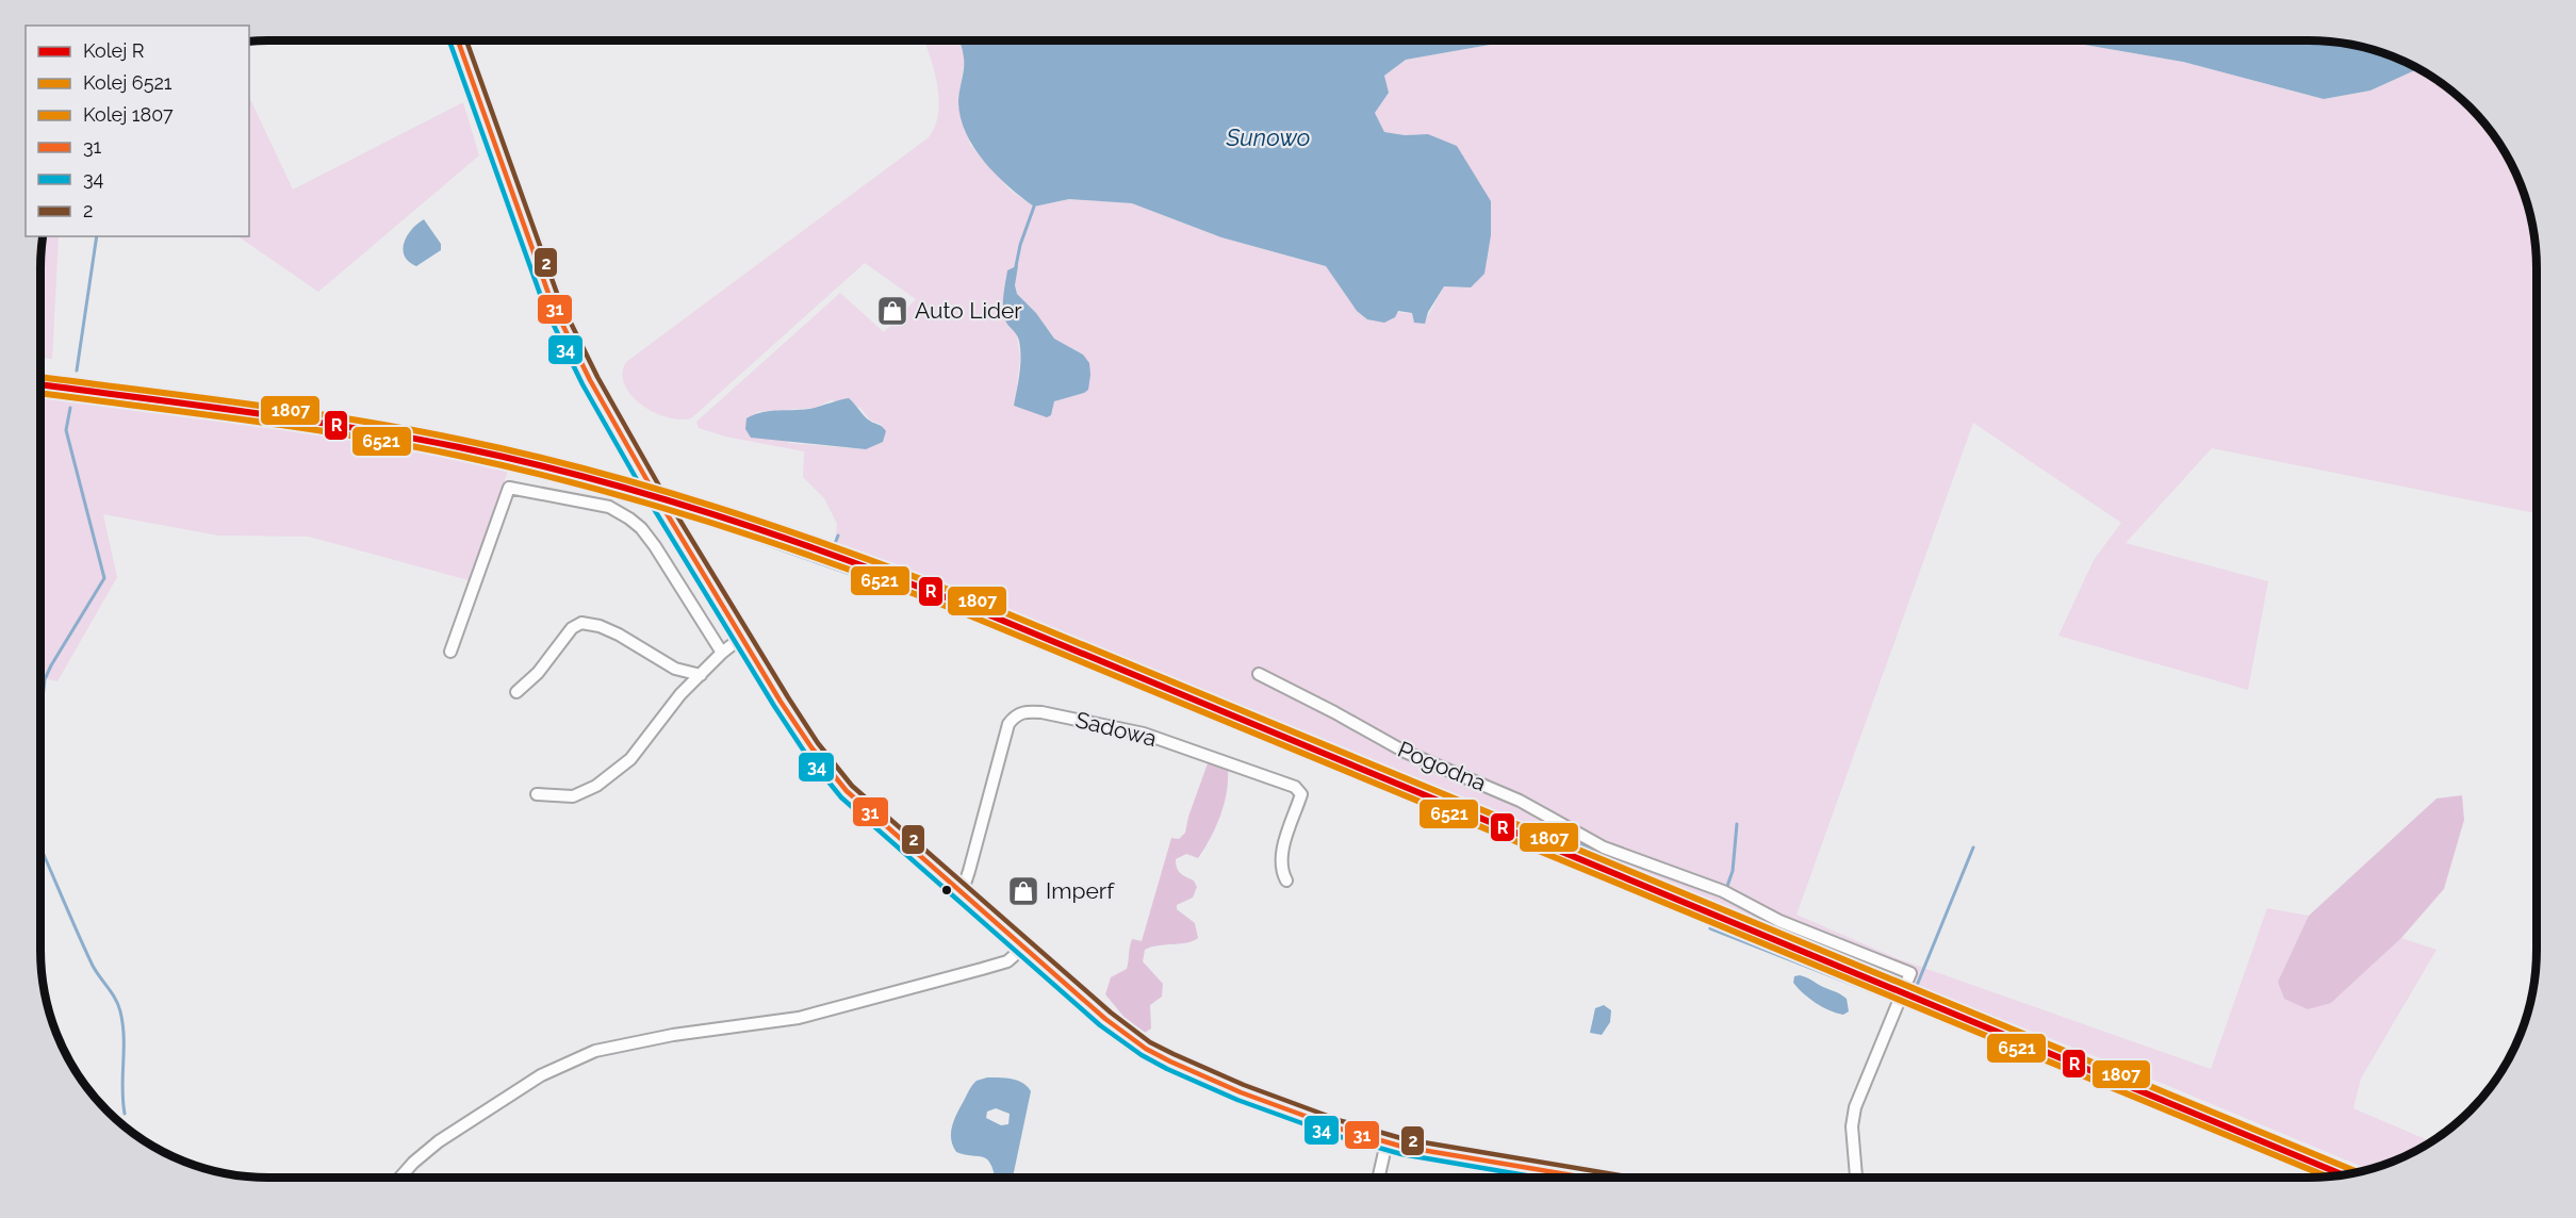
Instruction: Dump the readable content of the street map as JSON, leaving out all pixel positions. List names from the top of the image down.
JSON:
{
  "streets": {
    "street": ["Sadowa", "Pogodna"]
  },
  "water": ["Sunowo"],
  "places": {
    "shop": ["Auto Lider", "Imperf"]
  },
  "lines": [
    "transit line 31",
    "transit line 34",
    "transit line 2",
    "rail line 1807",
    "rail line R",
    "rail line 6521"
  ],
  "legend": [
    "Kolej R",
    "Kolej 6521",
    "Kolej 1807",
    "31",
    "34",
    "2"
  ]
}
